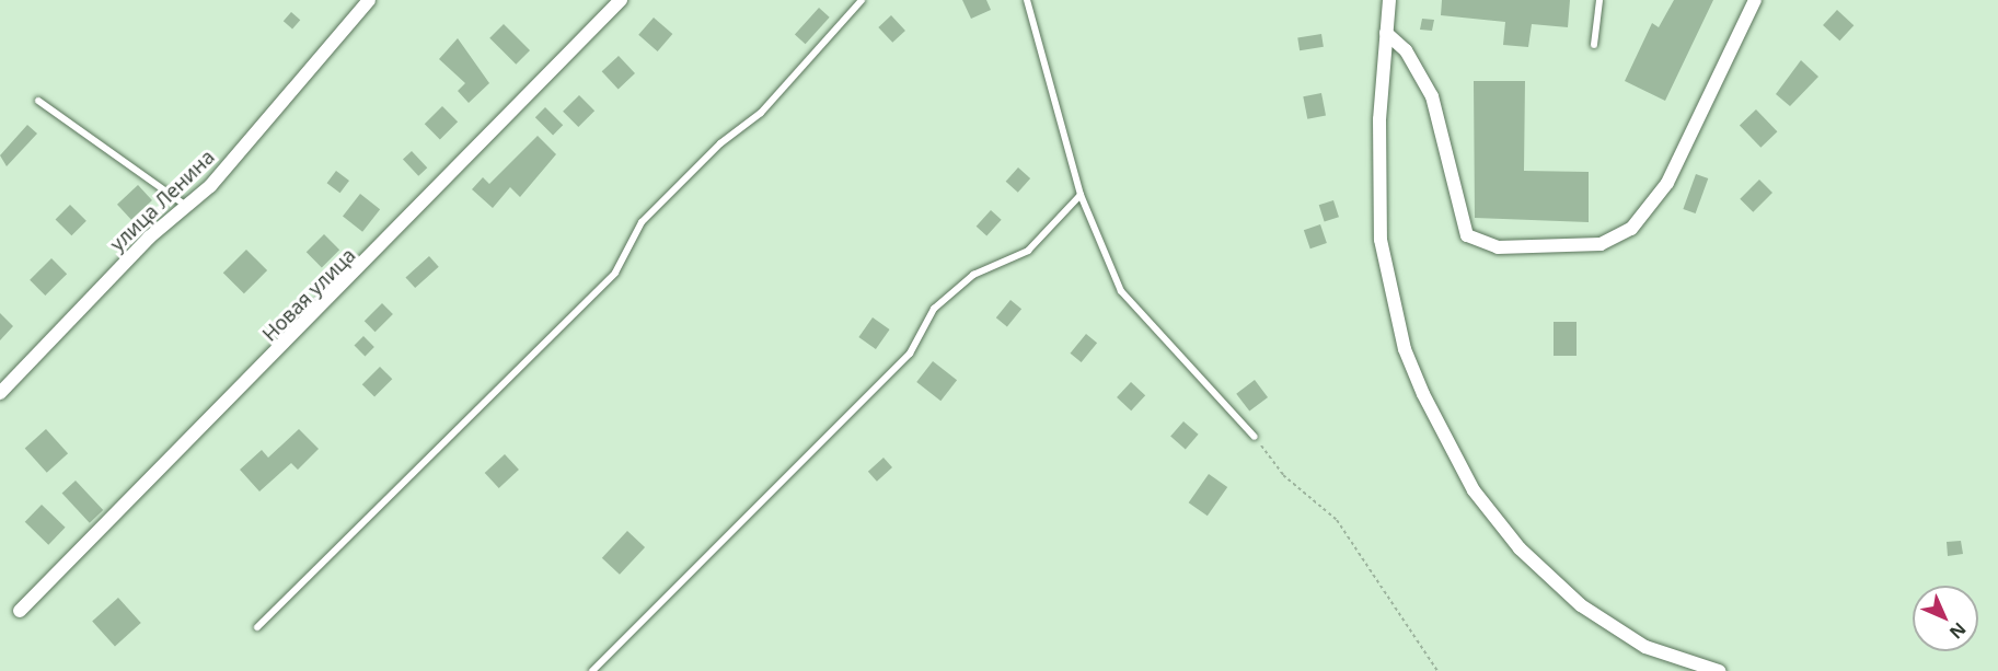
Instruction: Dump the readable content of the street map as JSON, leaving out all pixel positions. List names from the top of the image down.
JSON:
{
  "streets": {
    "street": ["улица Ленина", "Новая улица"]
  },
  "north": "bottom right"
}
